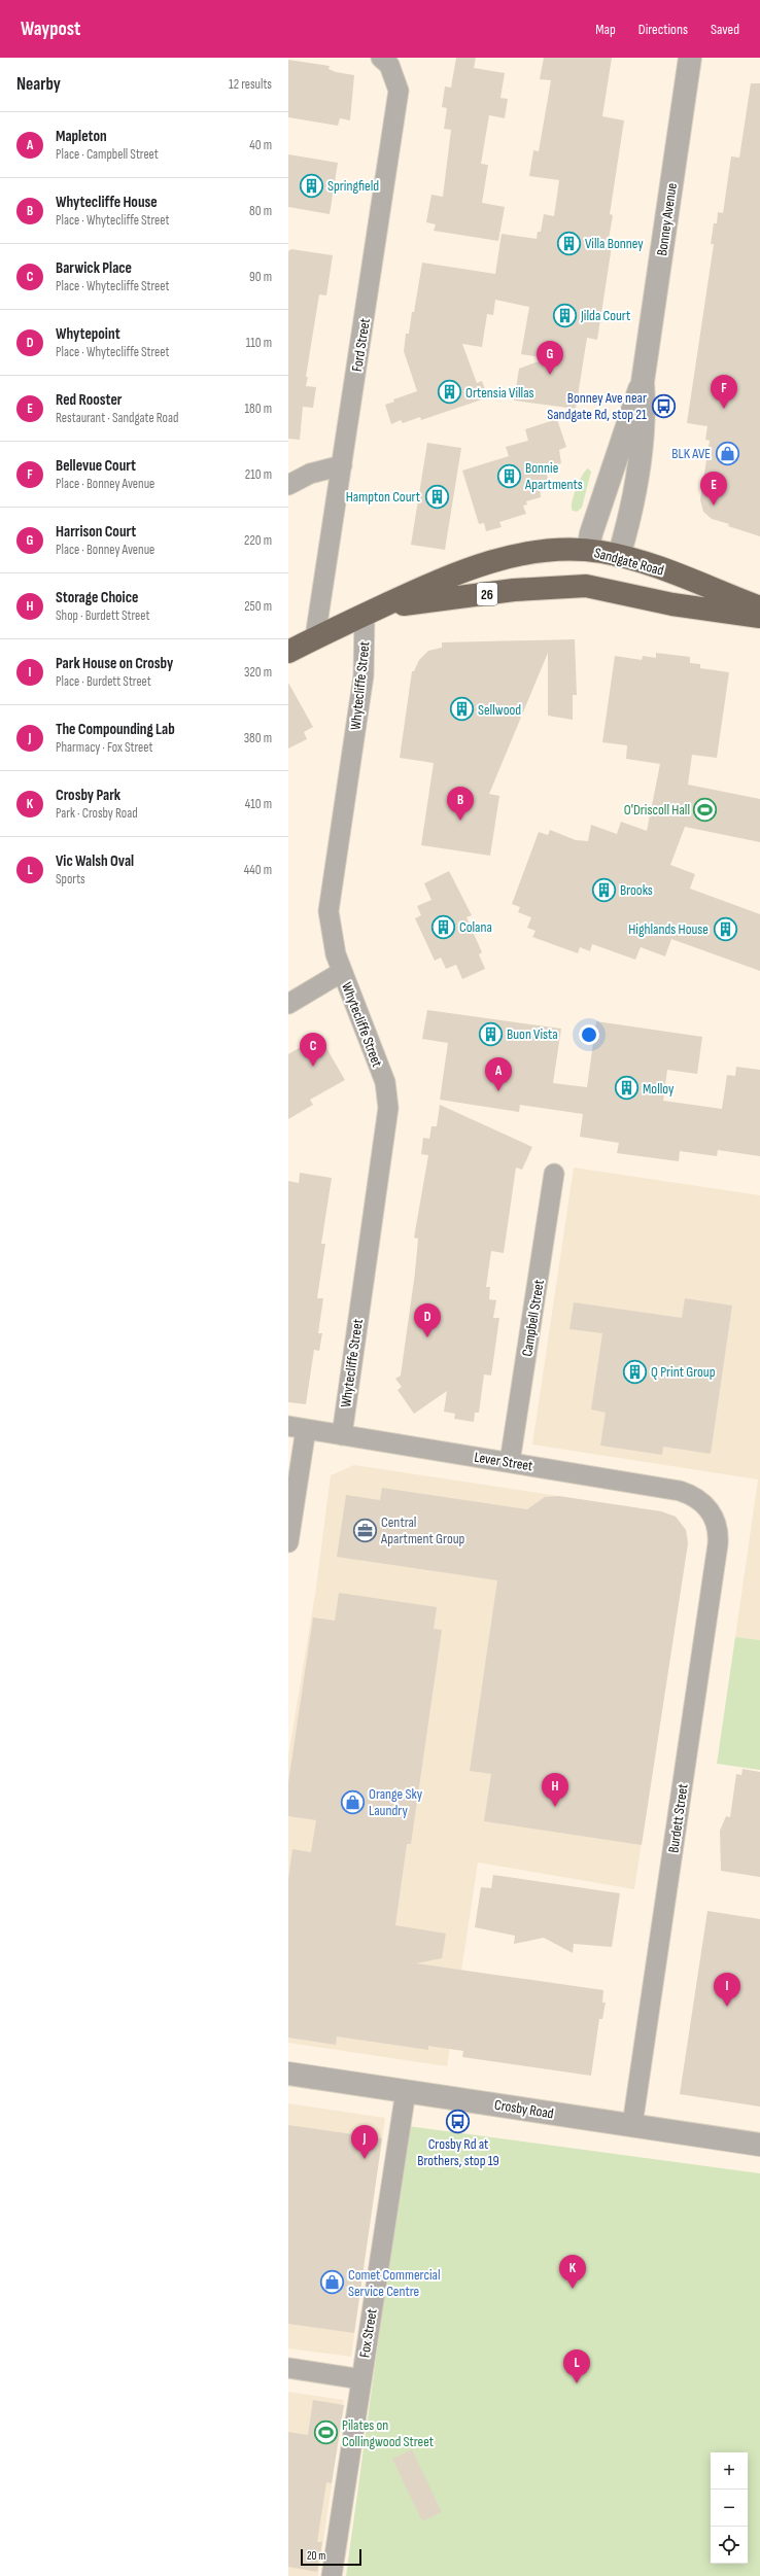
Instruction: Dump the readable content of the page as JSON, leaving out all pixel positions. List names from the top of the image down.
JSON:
{
  "streets": {
    "highway": ["Sandgate Road", "26"],
    "street": [
      "Bonney Avenue",
      "Ford Street",
      "Whytecliffe Street",
      "Campbell Street",
      "Lever Street",
      "Burdett Street",
      "Crosby Road",
      "Fox Street"
    ]
  },
  "crossings": [
    ["Bonney Avenue", "Sandgate Road"],
    ["Ford Street", "Sandgate Road"],
    ["Sandgate Road", "Whytecliffe Street"],
    ["Whytecliffe Street", "Lever Street"],
    ["Campbell Street", "Lever Street"],
    ["Lever Street", "Burdett Street"],
    ["Burdett Street", "Crosby Road"],
    ["Crosby Road", "Fox Street"]
  ],
  "places": {
    "building": [
      "Springfield",
      "Villa Bonney",
      "Jilda Court",
      "Ortensia Villas",
      "Bonnie Apartments",
      "Hampton Court",
      "Sellwood",
      "Brooks",
      "Colana",
      "Highlands House",
      "Buon Vista",
      "Molloy",
      "Q Print Group"
    ],
    "bus stop": ["Bonney Ave near Sandgate Rd, stop 21", "Crosby Rd at Brothers, stop 19"],
    "shop": ["BLK AVE", "Orange Sky Laundry", "Comet Commercial Service Centre"],
    "sports": ["O'Driscoll Hall", "Pilates on Collingwood Street"],
    "office": ["Central Apartment Group"]
  },
  "scale_bar": "20 m",
  "page": {
    "header": "Waypost",
    "nav": ["Map", "Directions", "Saved"],
    "heading": ["Nearby", "12 results"],
    "list": [
      {
        "mark": "A",
        "name": "Mapleton",
        "note": "Place · Campbell Street",
        "value": "40 m"
      },
      {
        "mark": "B",
        "name": "Whytecliffe House",
        "note": "Place · Whytecliffe Street",
        "value": "80 m"
      },
      {
        "mark": "C",
        "name": "Barwick Place",
        "note": "Place · Whytecliffe Street",
        "value": "90 m"
      },
      {
        "mark": "D",
        "name": "Whytepoint",
        "note": "Place · Whytecliffe Street",
        "value": "110 m"
      },
      {
        "mark": "E",
        "name": "Red Rooster",
        "note": "Restaurant · Sandgate Road",
        "value": "180 m"
      },
      {
        "mark": "F",
        "name": "Bellevue Court",
        "note": "Place · Bonney Avenue",
        "value": "210 m"
      },
      {
        "mark": "G",
        "name": "Harrison Court",
        "note": "Place · Bonney Avenue",
        "value": "220 m"
      },
      {
        "mark": "H",
        "name": "Storage Choice",
        "note": "Shop · Burdett Street",
        "value": "250 m"
      },
      {
        "mark": "I",
        "name": "Park House on Crosby",
        "note": "Place · Burdett Street",
        "value": "320 m"
      },
      {
        "mark": "J",
        "name": "The Compounding Lab",
        "note": "Pharmacy · Fox Street",
        "value": "380 m"
      },
      {
        "mark": "K",
        "name": "Crosby Park",
        "note": "Park · Crosby Road",
        "value": "410 m"
      },
      {
        "mark": "L",
        "name": "Vic Walsh Oval",
        "note": "Sports",
        "value": "440 m"
      }
    ],
    "pins": [
      "G",
      "F",
      "E",
      "B",
      "C",
      "A",
      "D",
      "H",
      "I",
      "J",
      "K",
      "L"
    ],
    "map_buttons": ["+", "−"],
    "scale": "20 m"
  }
}
